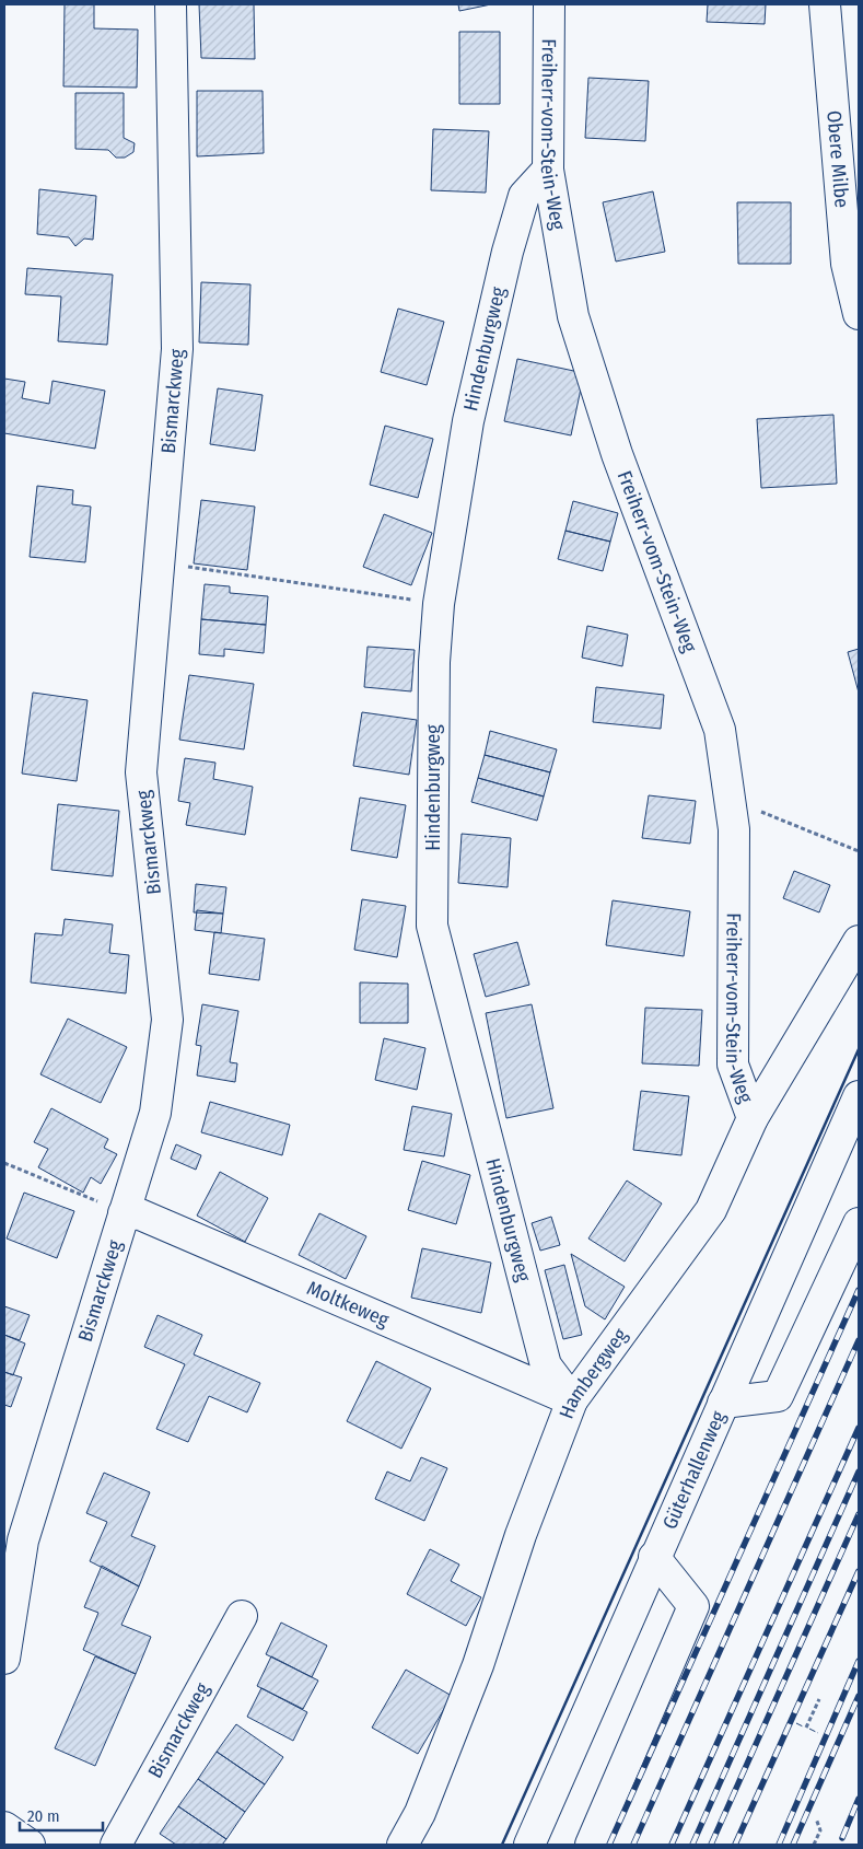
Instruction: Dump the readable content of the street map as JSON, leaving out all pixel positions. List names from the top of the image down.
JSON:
{
  "streets": {
    "street": [
      "Freiherr-vom-Stein-Weg",
      "Obere Milbe",
      "Hindenburgweg",
      "Bismarckweg",
      "Moltkeweg",
      "Hambergweg",
      "Güterhallenweg"
    ]
  },
  "crossings": [
    ["Freiherr-vom-Stein-Weg", "Hindenburgweg"],
    ["Freiherr-vom-Stein-Weg", "Hambergweg"],
    ["Hindenburgweg", "Moltkeweg"],
    ["Hindenburgweg", "Hambergweg"],
    ["Bismarckweg", "Moltkeweg"],
    ["Moltkeweg", "Hambergweg"]
  ],
  "scale_bar": "20 m"
}
